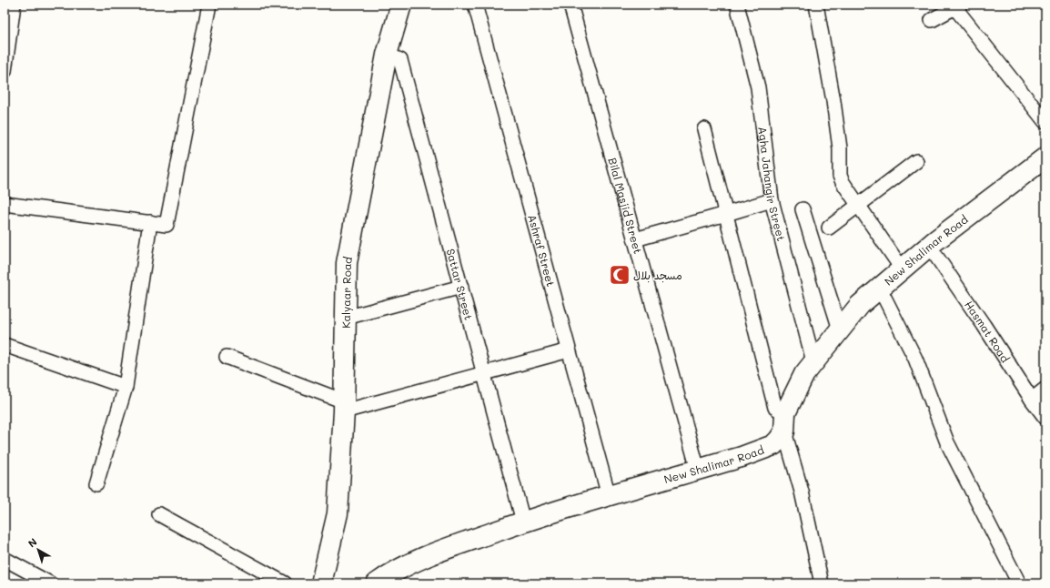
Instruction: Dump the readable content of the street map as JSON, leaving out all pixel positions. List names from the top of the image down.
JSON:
{
  "streets": {
    "street": [
      "Agha Jahangir Street",
      "Bilal Masjid Street",
      "Ashraf Street",
      "New Shalimar Road",
      "Sattar Street",
      "Kalyaar Road",
      "Hasmat Road"
    ]
  },
  "crossings": [
    ["Agha Jahangir Street", "New Shalimar Road"],
    ["Bilal Masjid Street", "New Shalimar Road"],
    ["Ashraf Street", "New Shalimar Road"],
    ["New Shalimar Road", "Sattar Street"],
    ["New Shalimar Road", "Hasmat Road"],
    ["Sattar Street", "Kalyaar Road"]
  ],
  "places": {
    "mosque": ["مسجد بلال"]
  },
  "north": "top left"
}
